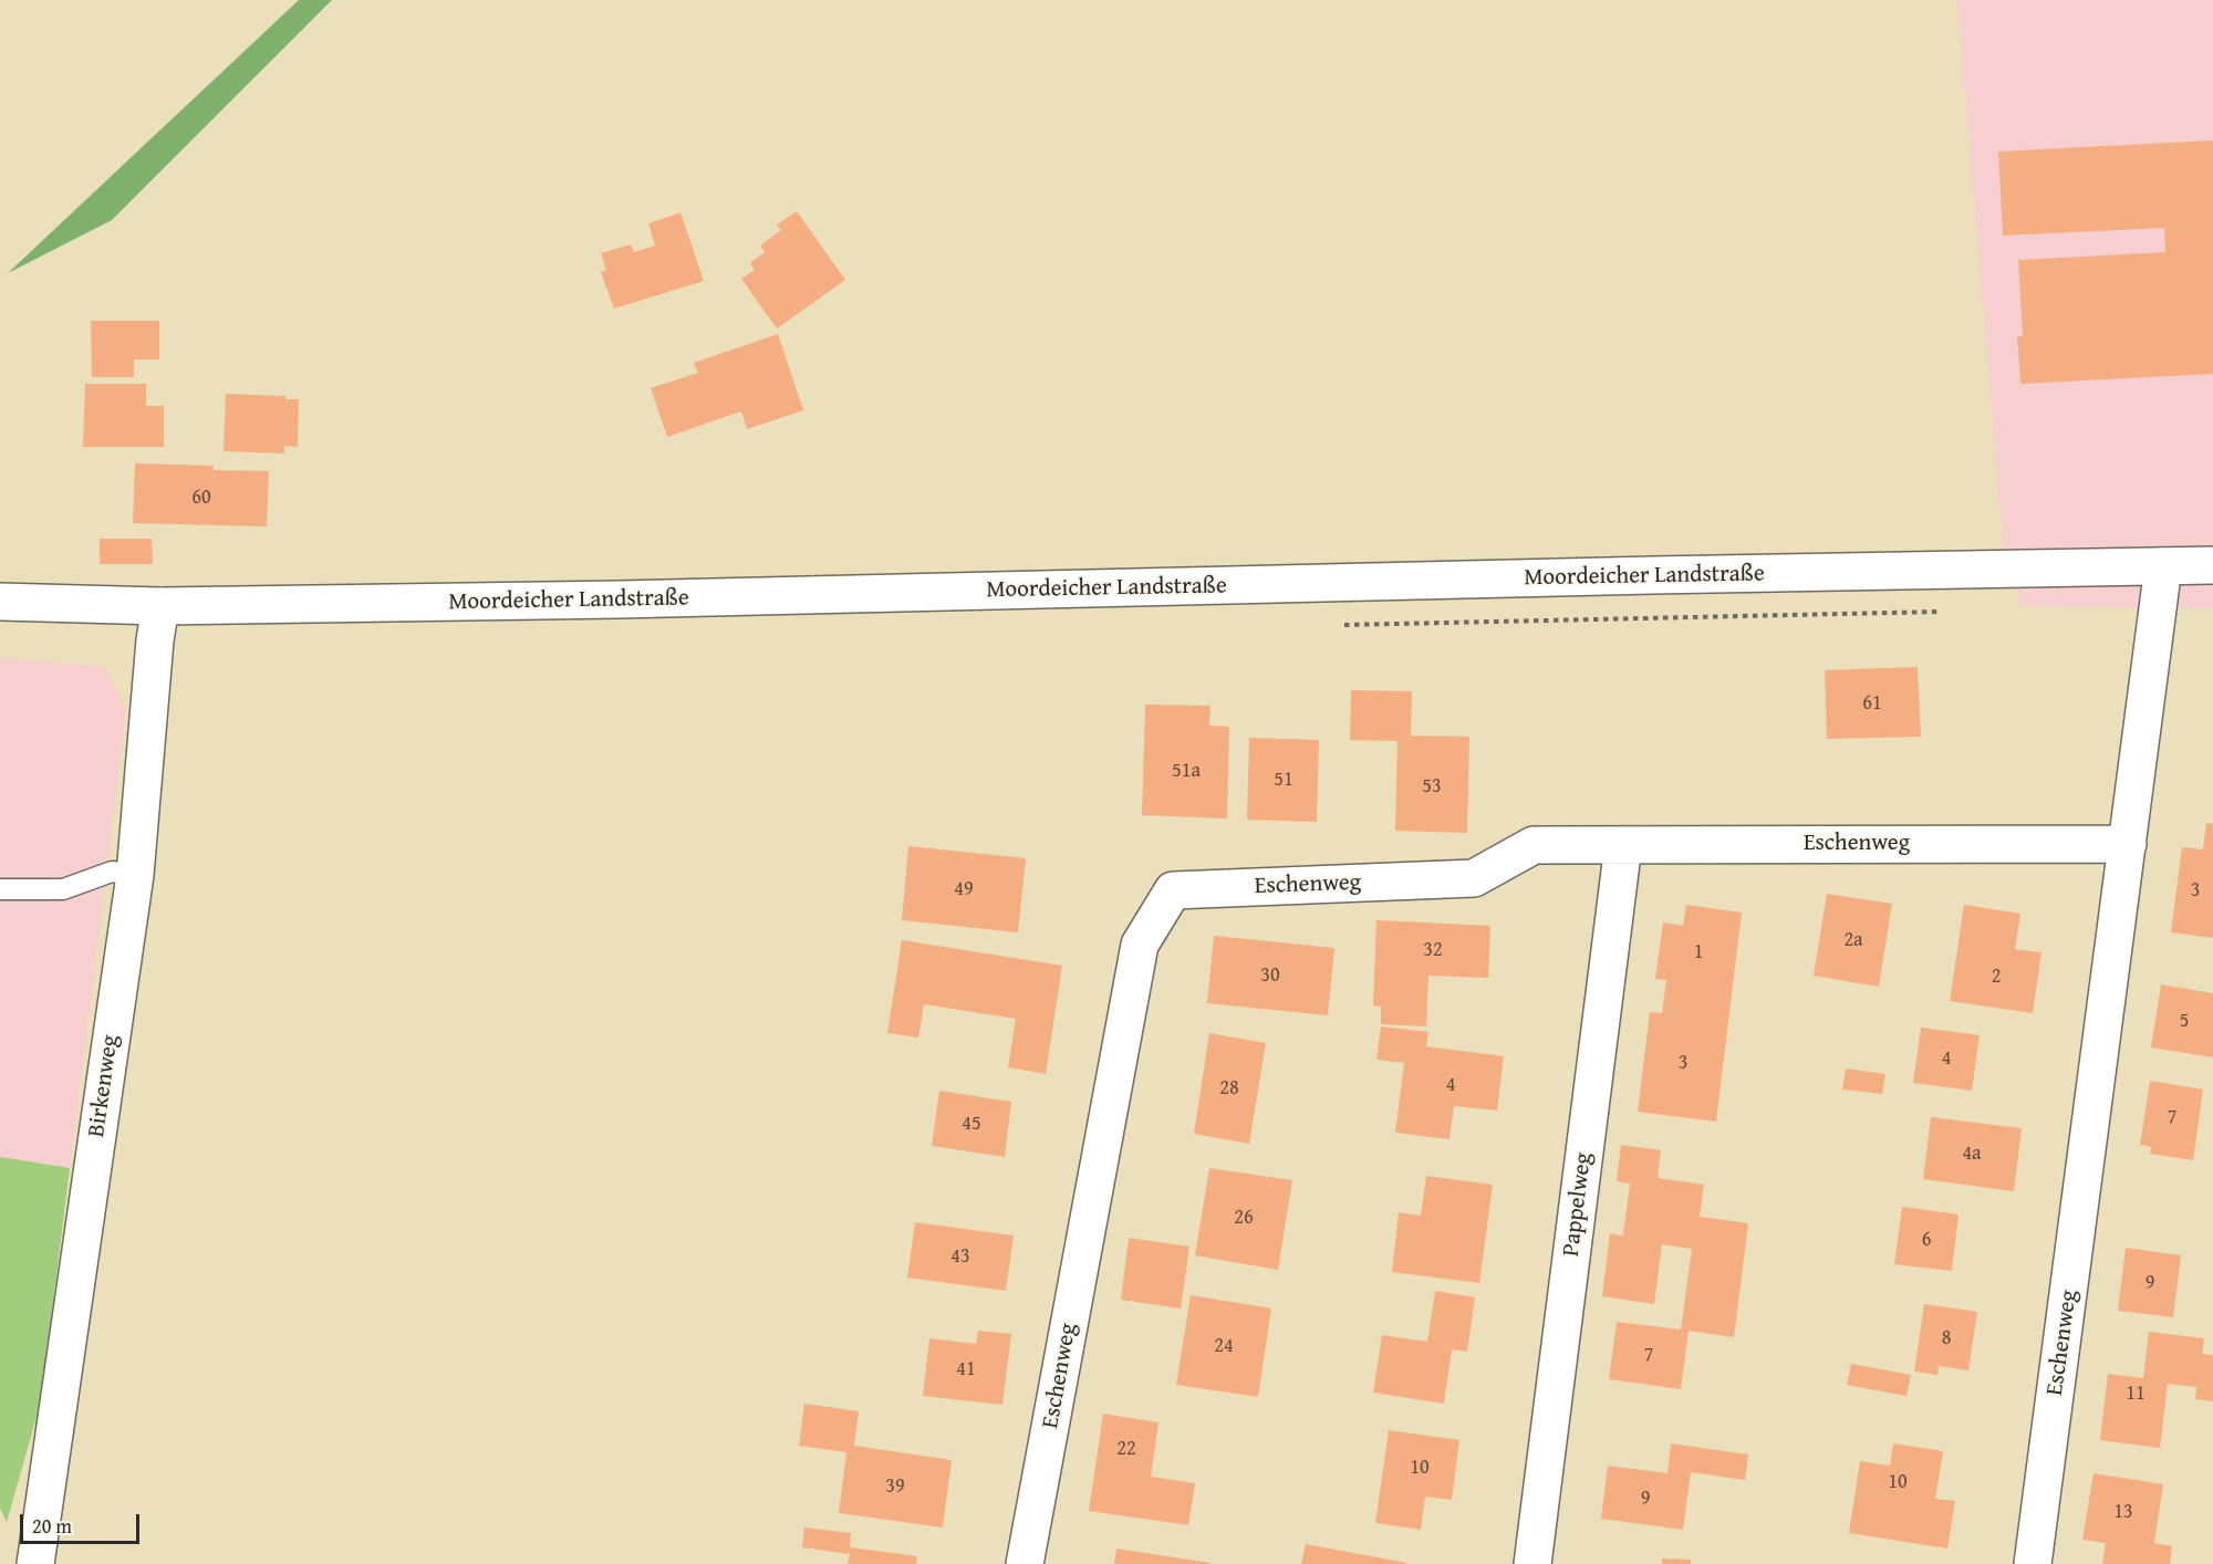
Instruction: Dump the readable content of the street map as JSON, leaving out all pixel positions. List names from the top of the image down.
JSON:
{
  "streets": {
    "street": [
      "Moordeicher Landstraße",
      "Eschenweg",
      "Birkenweg",
      "Pappelweg"
    ]
  },
  "crossings": [
    ["Moordeicher Landstraße", "Eschenweg"],
    ["Moordeicher Landstraße", "Birkenweg"],
    ["Eschenweg", "Pappelweg"]
  ],
  "house_numbers": [
    "60",
    "61",
    "51a",
    "51",
    "53",
    "49",
    "3",
    "2a",
    "32",
    "1",
    "30",
    "2",
    "5",
    "4",
    "3",
    "4",
    "28",
    "7",
    "45",
    "4a",
    "26",
    "6",
    "43",
    "9",
    "8",
    "24",
    "7",
    "41",
    "11",
    "22",
    "10",
    "10",
    "39",
    "9",
    "13"
  ],
  "scale_bar": "20 m"
}
